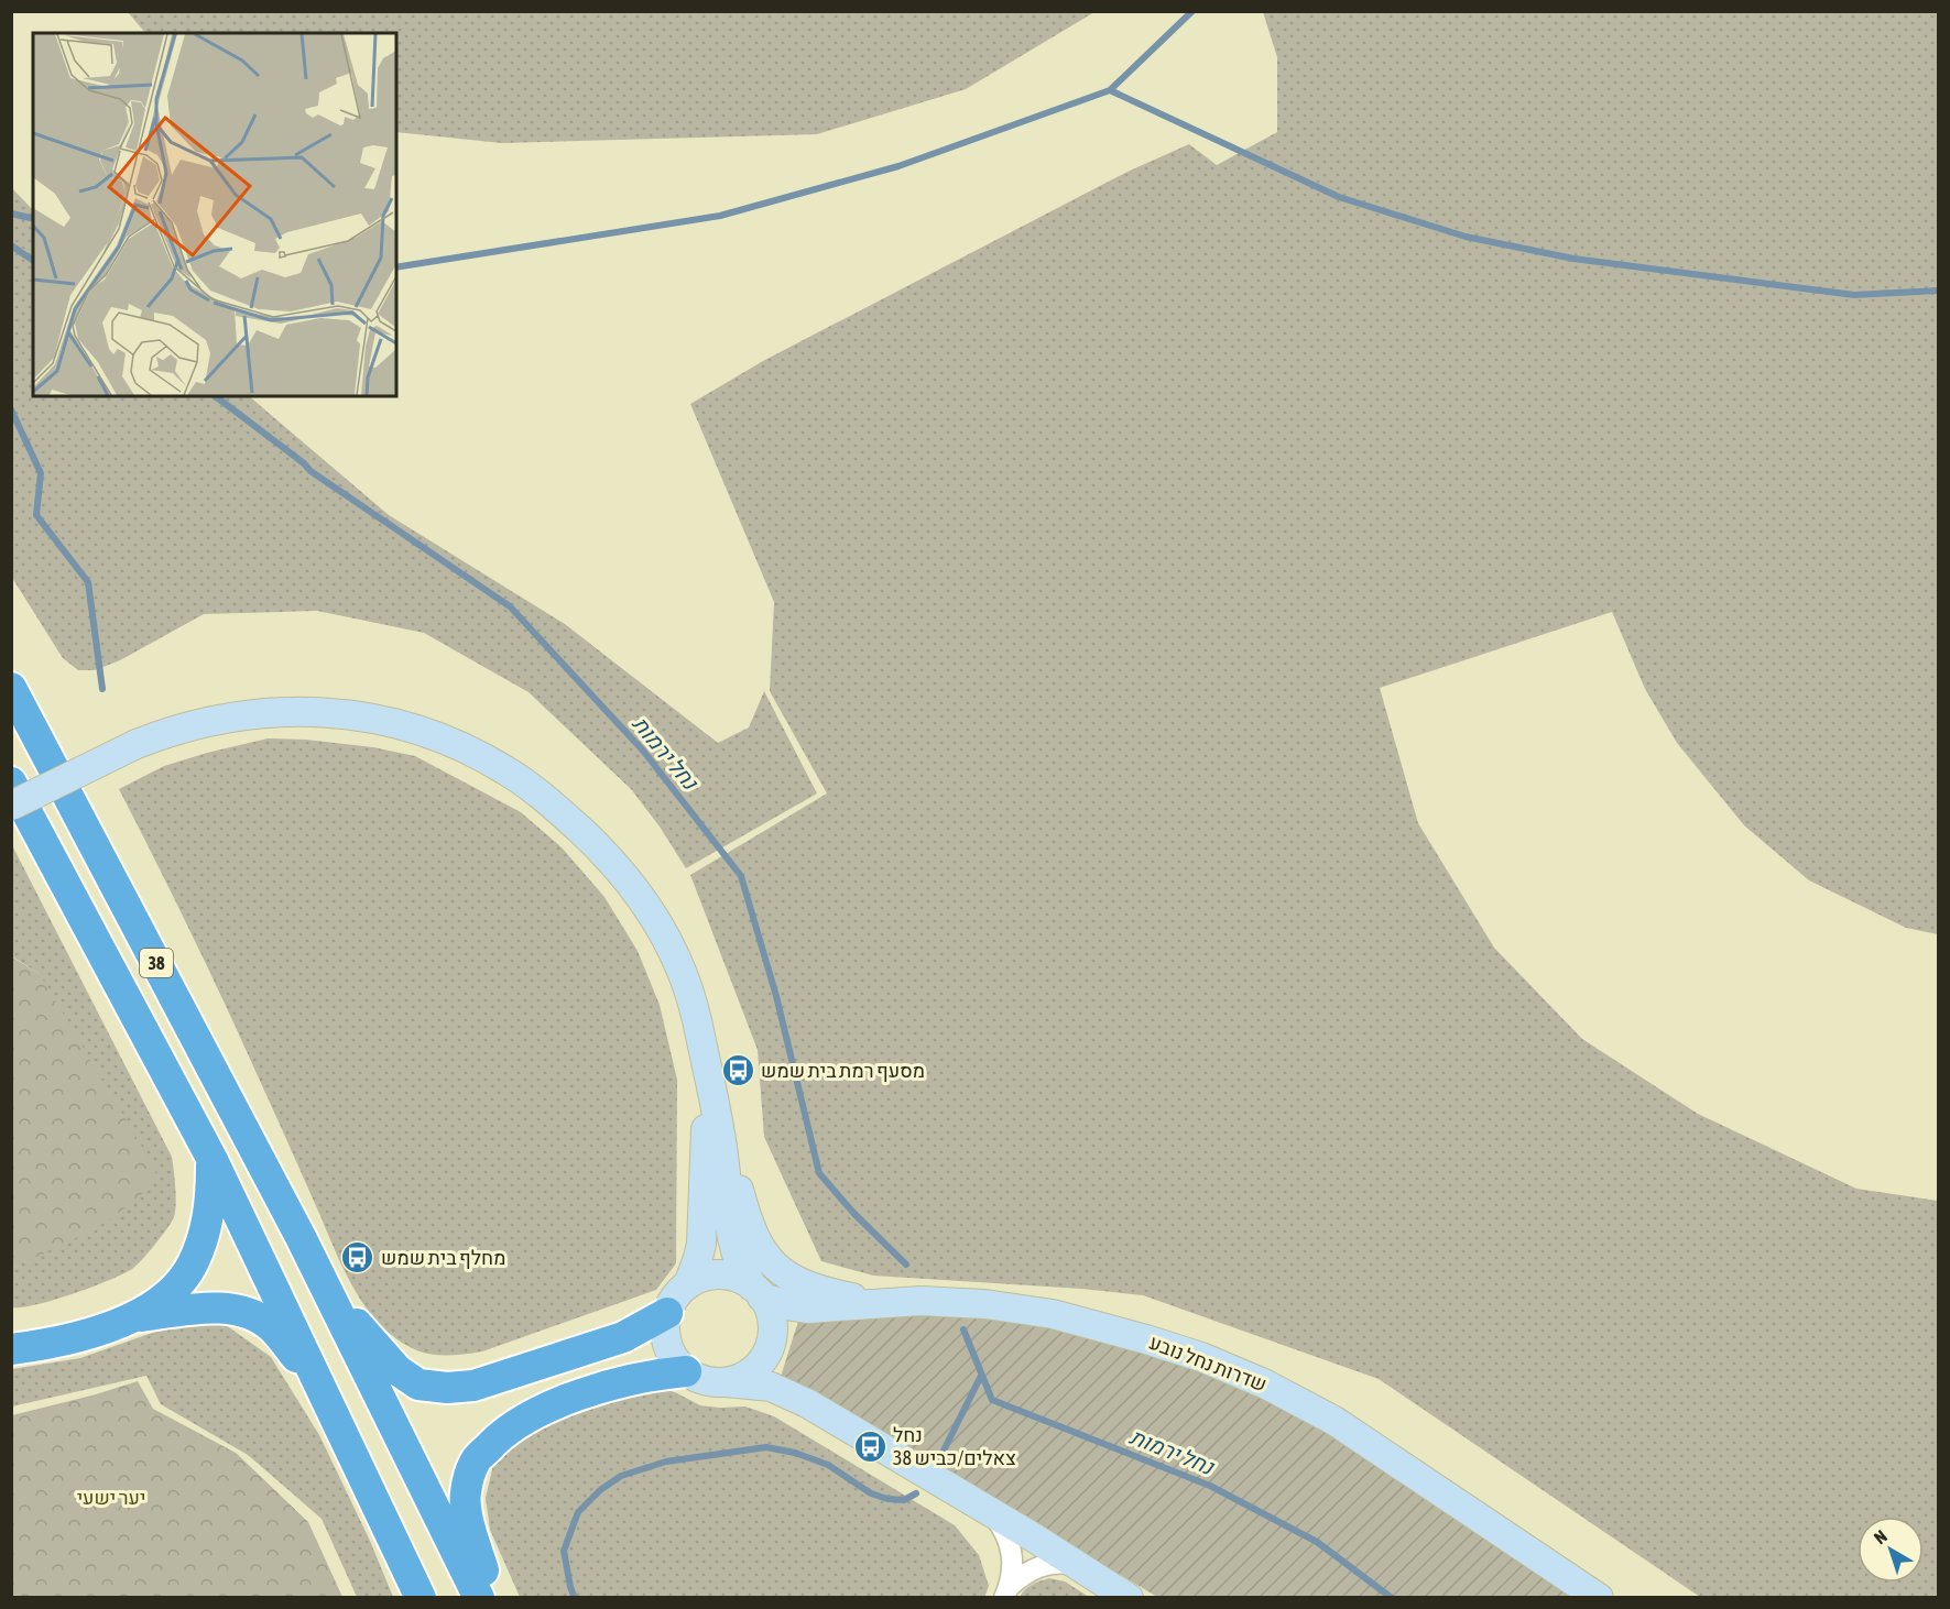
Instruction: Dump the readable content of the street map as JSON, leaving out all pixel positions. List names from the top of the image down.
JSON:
{
  "streets": {
    "highway": ["38"],
    "main road": ["שדרות נחל נובע"]
  },
  "water": ["נחל ירמות"],
  "parks": ["יער ישעי"],
  "places": {
    "bus stop": ["מסעף רמת בית שמש", "מחלף בית שמש", "נחל צאלים/כביש 38"]
  },
  "north": "top left"
}
